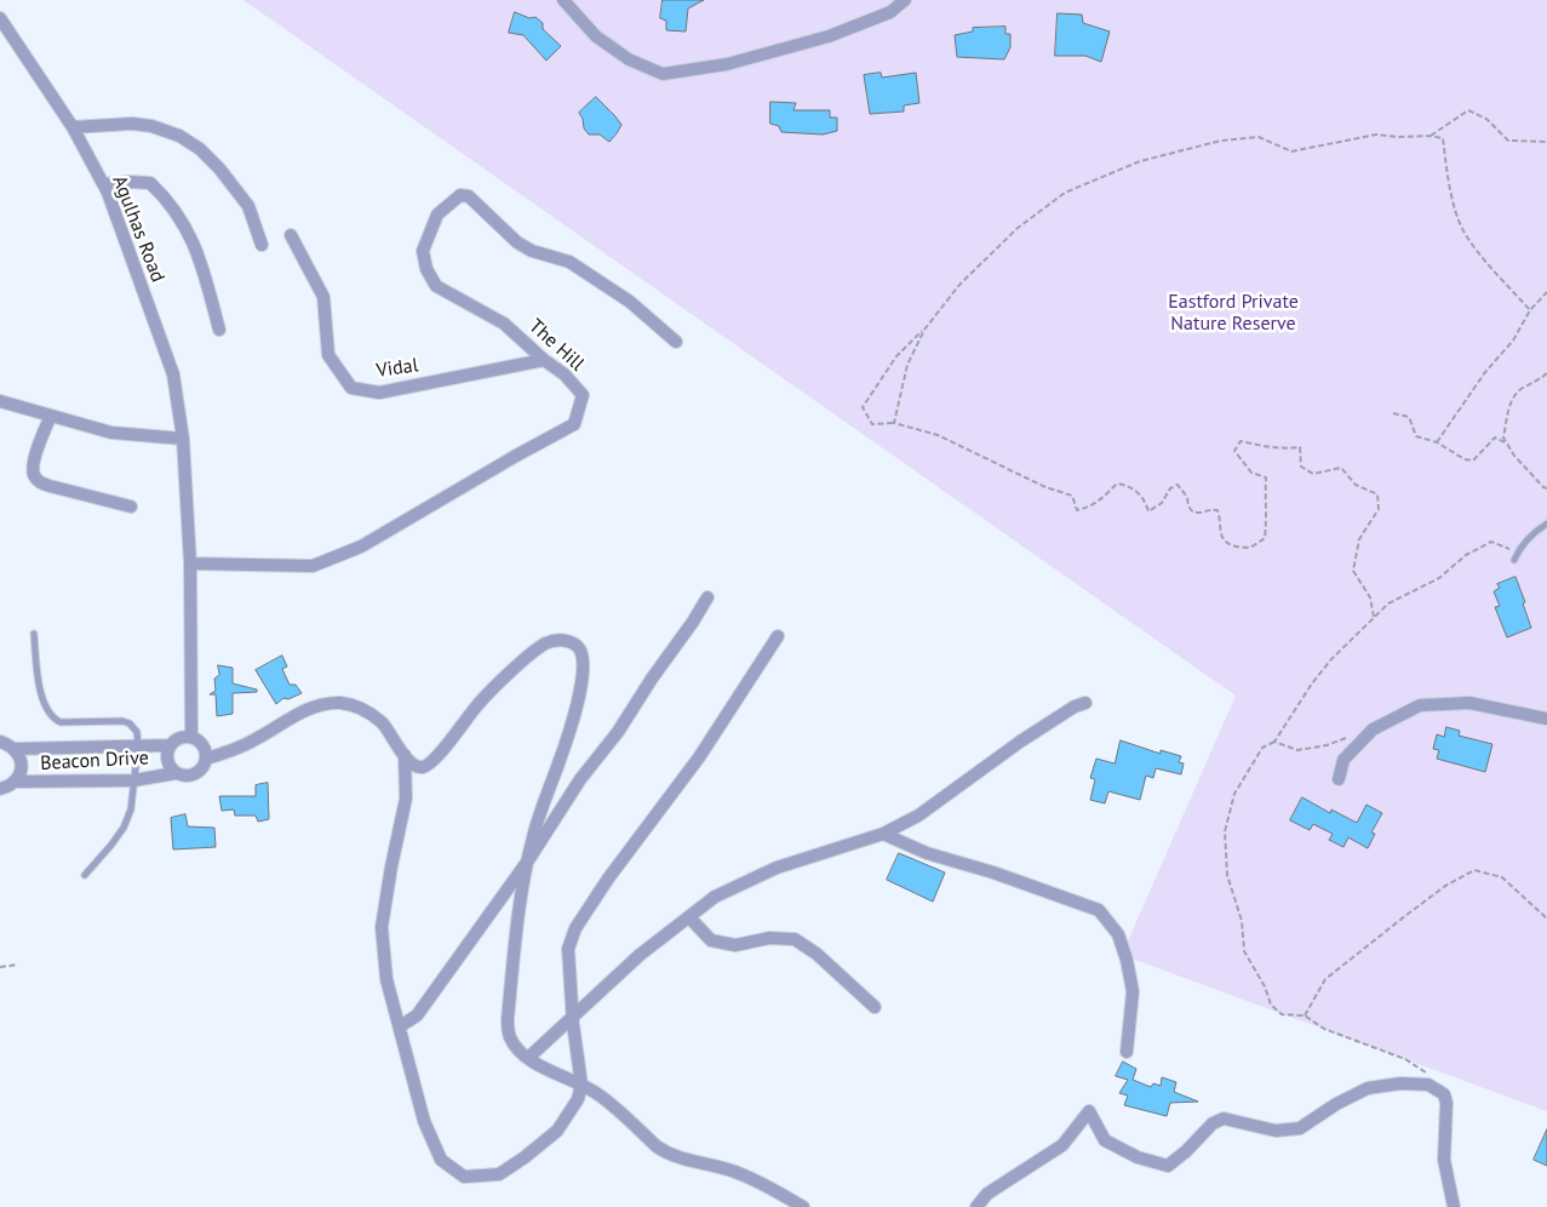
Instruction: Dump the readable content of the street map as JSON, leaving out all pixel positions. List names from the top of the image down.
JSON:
{
  "streets": {
    "street": [
      "Agulhas Road",
      "The Hill",
      "Vidal",
      "Beacon Drive"
    ]
  },
  "crossings": [
    ["Agulhas Road", "The Hill"],
    ["Agulhas Road", "Beacon Drive"],
    ["The Hill", "Vidal"]
  ],
  "parks": ["Eastford Private Nature Reserve"]
}
